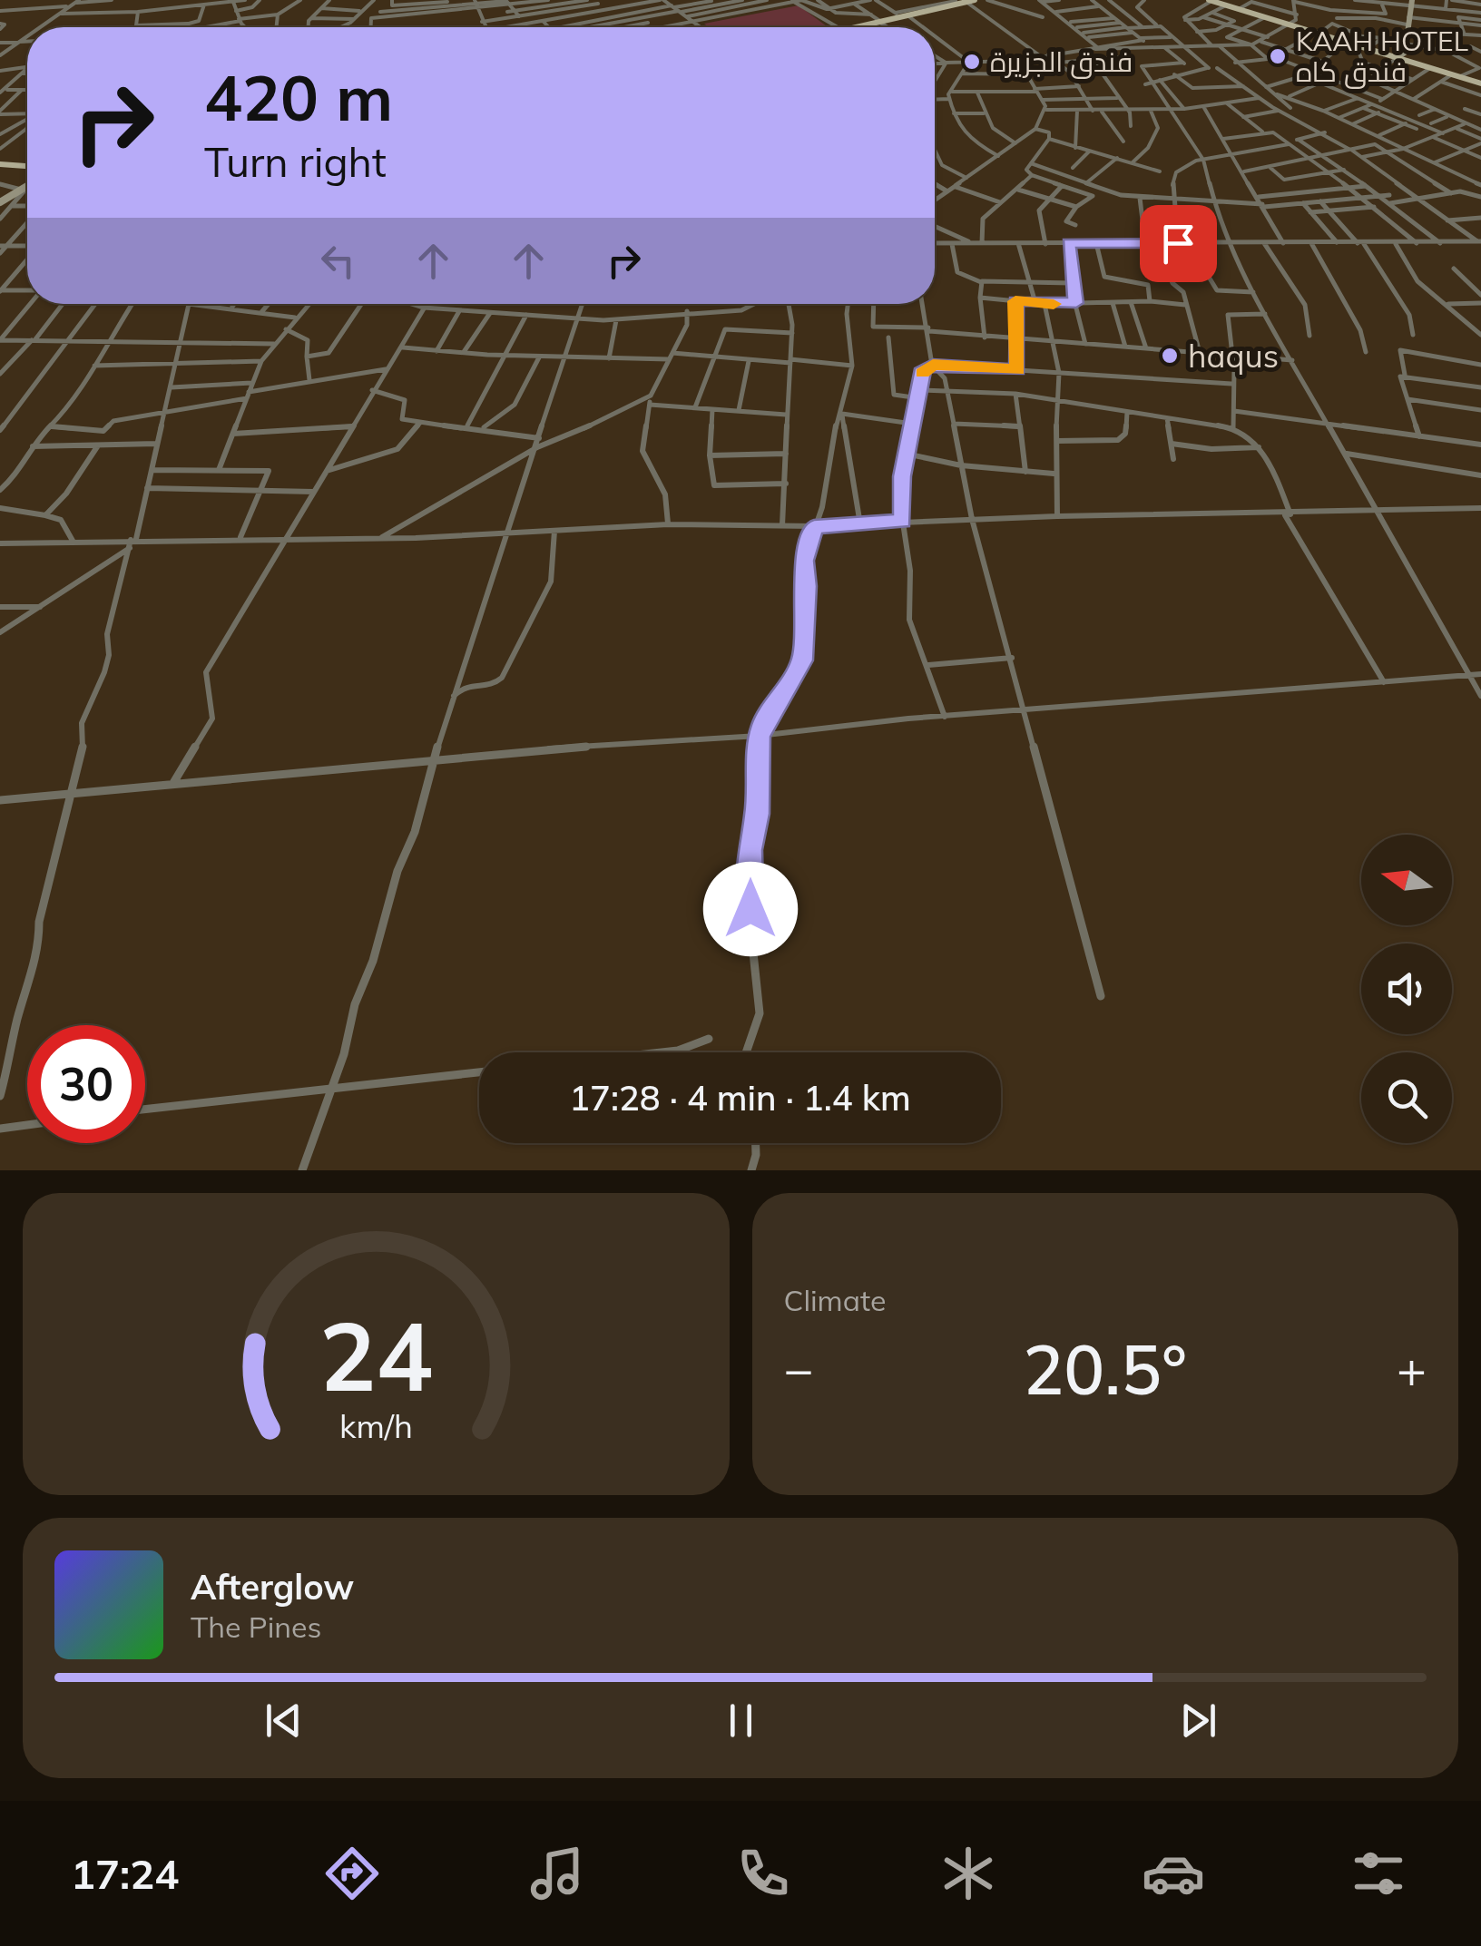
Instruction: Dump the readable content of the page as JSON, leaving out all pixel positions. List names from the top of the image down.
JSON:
{
  "places": ["KAAH HOTEL فندق كاه", "فندق الجزيرة", "haqus"],
  "north": "left",
  "page": {
    "turn": ["420 m", "Turn right"],
    "limit": "30",
    "trip": "17:28 · 4 min · 1.4 km",
    "tile": "Climate",
    "heat": ["−", "20.5°", "+"],
    "song": ["Afterglow", "The Pines"],
    "tabs": "17:24",
    "gauge": ["24", "km/h"]
  }
}
